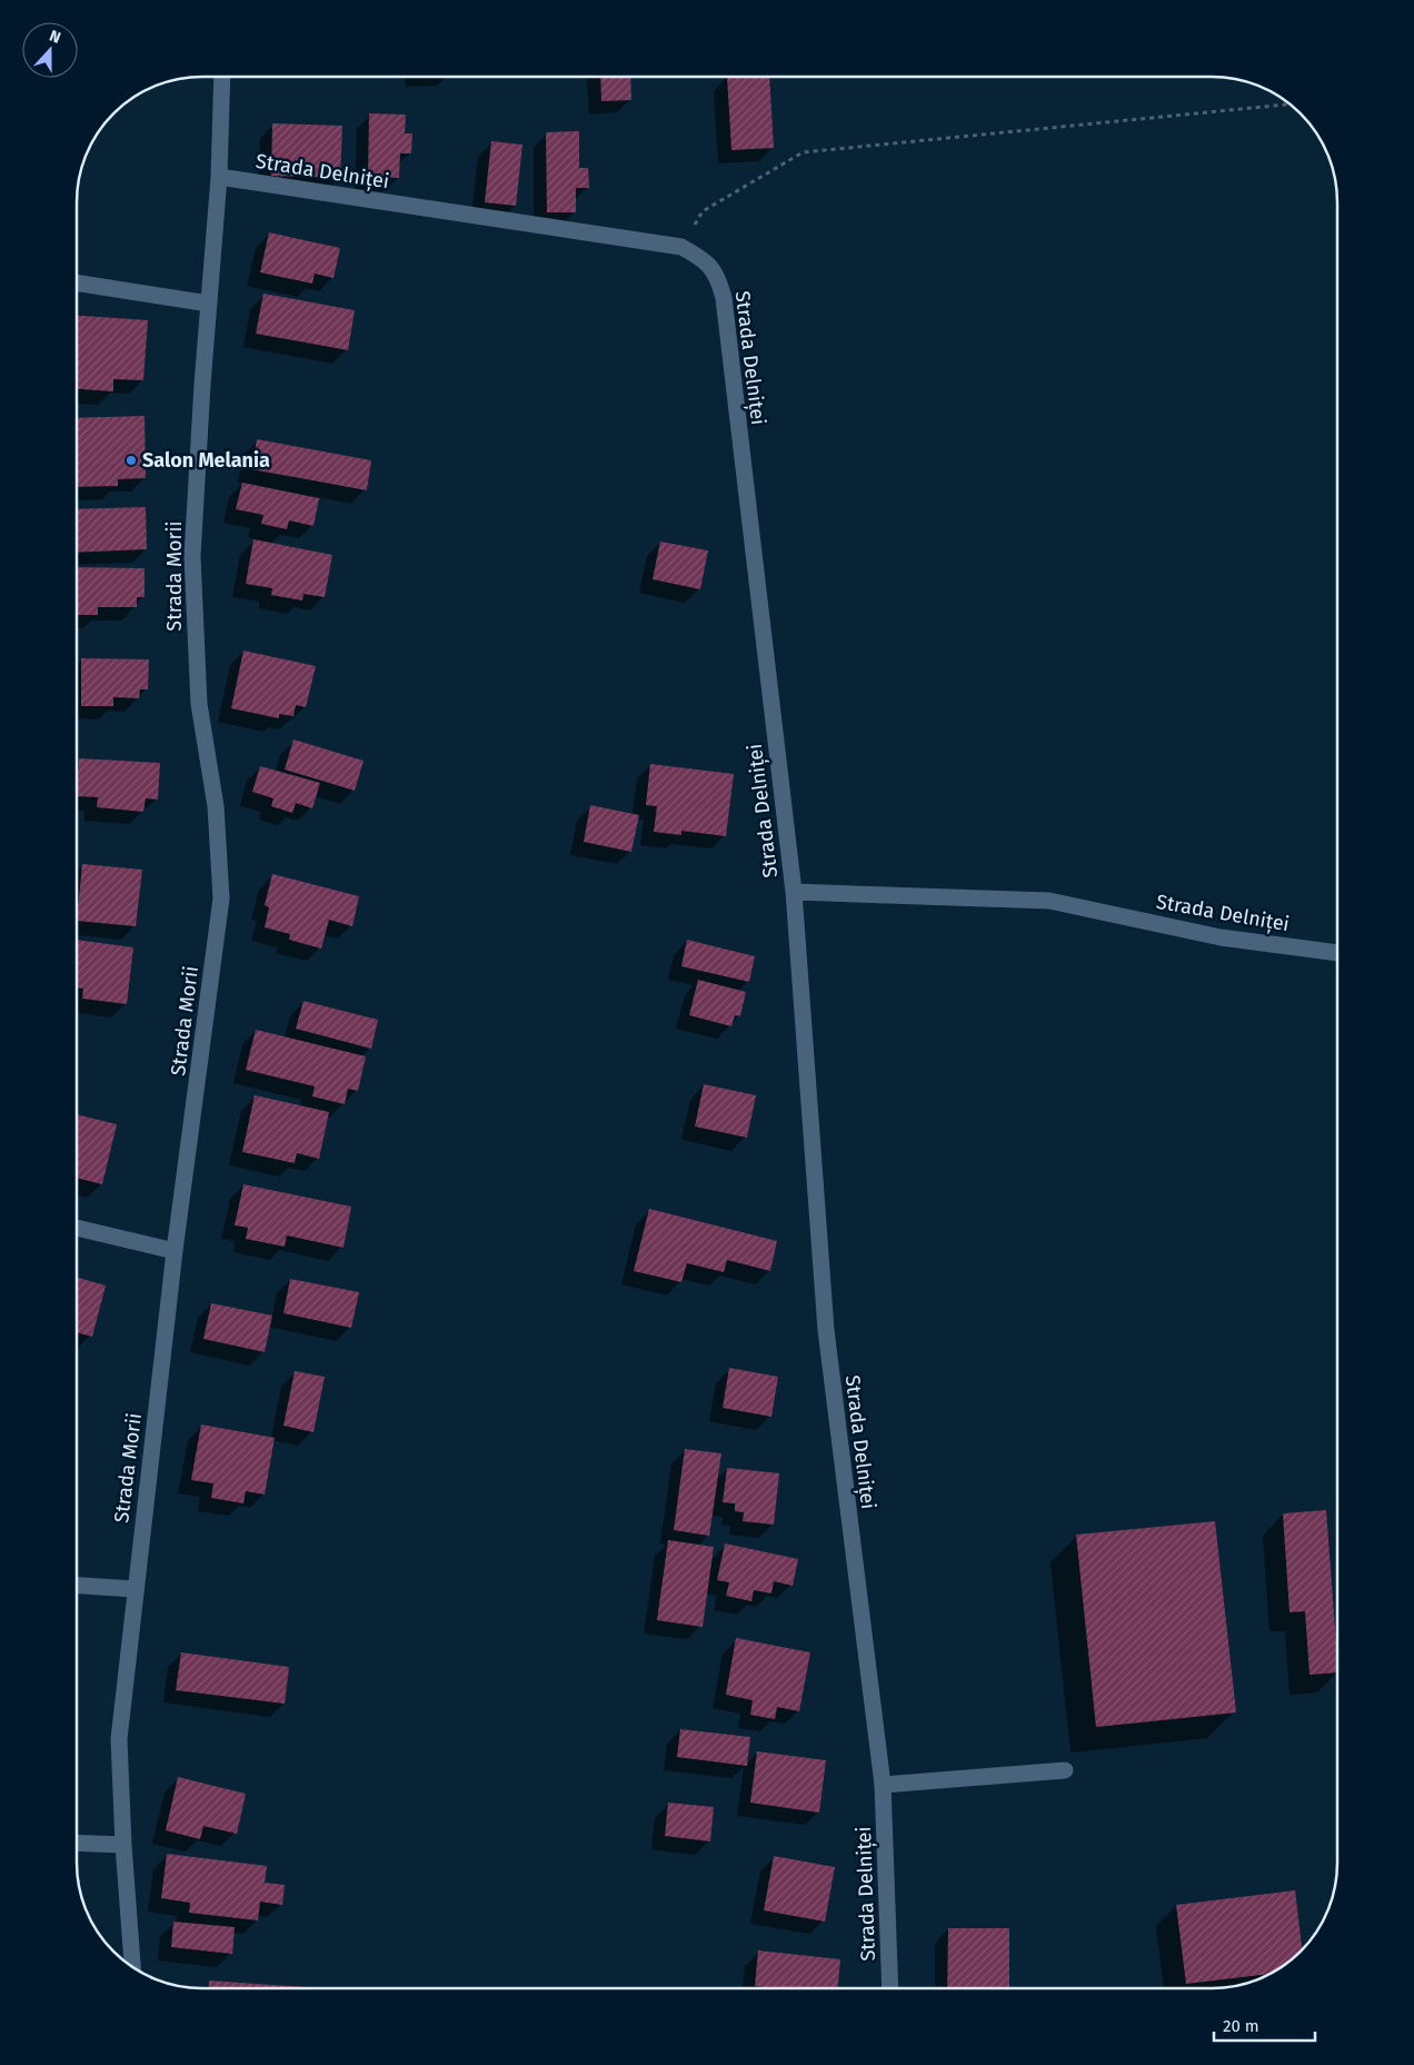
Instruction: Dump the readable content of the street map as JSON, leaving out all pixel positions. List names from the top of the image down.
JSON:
{
  "streets": {
    "street": ["Strada Delniței", "Strada Morii"]
  },
  "crossings": [
    ["Strada Delniței", "Strada Morii"]
  ],
  "places": ["Salon Melania"],
  "scale_bar": "20 m",
  "north": "top"
}
